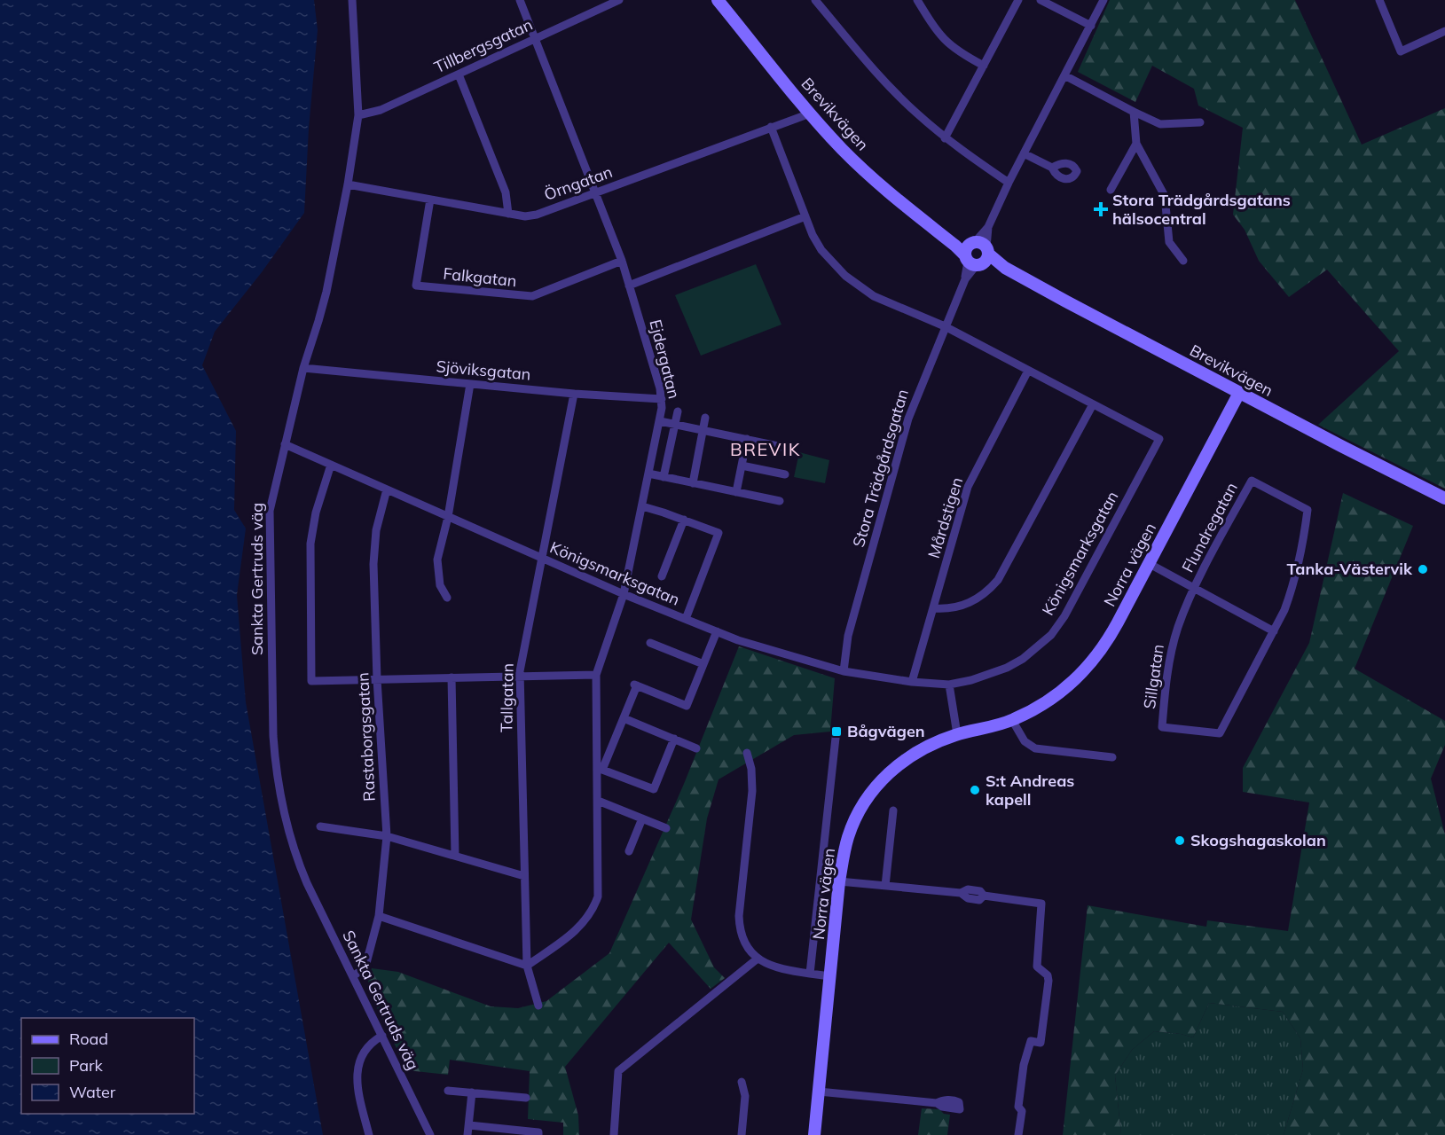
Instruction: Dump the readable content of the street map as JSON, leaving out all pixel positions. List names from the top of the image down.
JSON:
{
  "streets": {
    "street": [
      "Tillbergsgatan",
      "Brevikvägen",
      "Örngatan",
      "Falkgatan",
      "Ejdergatan",
      "Sjöviksgatan",
      "Stora Trädgårdsgatan",
      "Mårdstigen",
      "Flundregatan",
      "Königsmarksgatan",
      "Norra vägen",
      "Sankta Gertruds väg",
      "Sillgatan",
      "Tallgatan",
      "Rastaborgsgatan"
    ]
  },
  "crossings": [
    ["Tillbergsgatan", "Ejdergatan"],
    ["Tillbergsgatan", "Sankta Gertruds väg"],
    ["Brevikvägen", "Örngatan"],
    ["Brevikvägen", "Stora Trädgårdsgatan"],
    ["Brevikvägen", "Norra vägen"],
    ["Örngatan", "Falkgatan"],
    ["Örngatan", "Ejdergatan"],
    ["Örngatan", "Sankta Gertruds väg"],
    ["Falkgatan", "Ejdergatan"],
    ["Ejdergatan", "Sjöviksgatan"],
    ["Ejdergatan", "Königsmarksgatan"],
    ["Ejdergatan", "Tallgatan"],
    ["Sjöviksgatan", "Sankta Gertruds väg"],
    ["Sjöviksgatan", "Tallgatan"],
    ["Stora Trädgårdsgatan", "Königsmarksgatan"],
    ["Mårdstigen", "Königsmarksgatan"],
    ["Flundregatan", "Sillgatan"],
    ["Königsmarksgatan", "Sankta Gertruds väg"],
    ["Königsmarksgatan", "Tallgatan"],
    ["Königsmarksgatan", "Rastaborgsgatan"],
    ["Sankta Gertruds väg", "Rastaborgsgatan"]
  ],
  "districts": ["BREVIK"],
  "places": {
    "health": ["Stora Trädgårdsgatans hälsocentral"],
    "other": ["Tanka-Västervik", "S:t Andreas kapell", "Skogshagaskolan"],
    "transit": ["Bågvägen"]
  },
  "legend": ["Road", "Park", "Water"]
}
